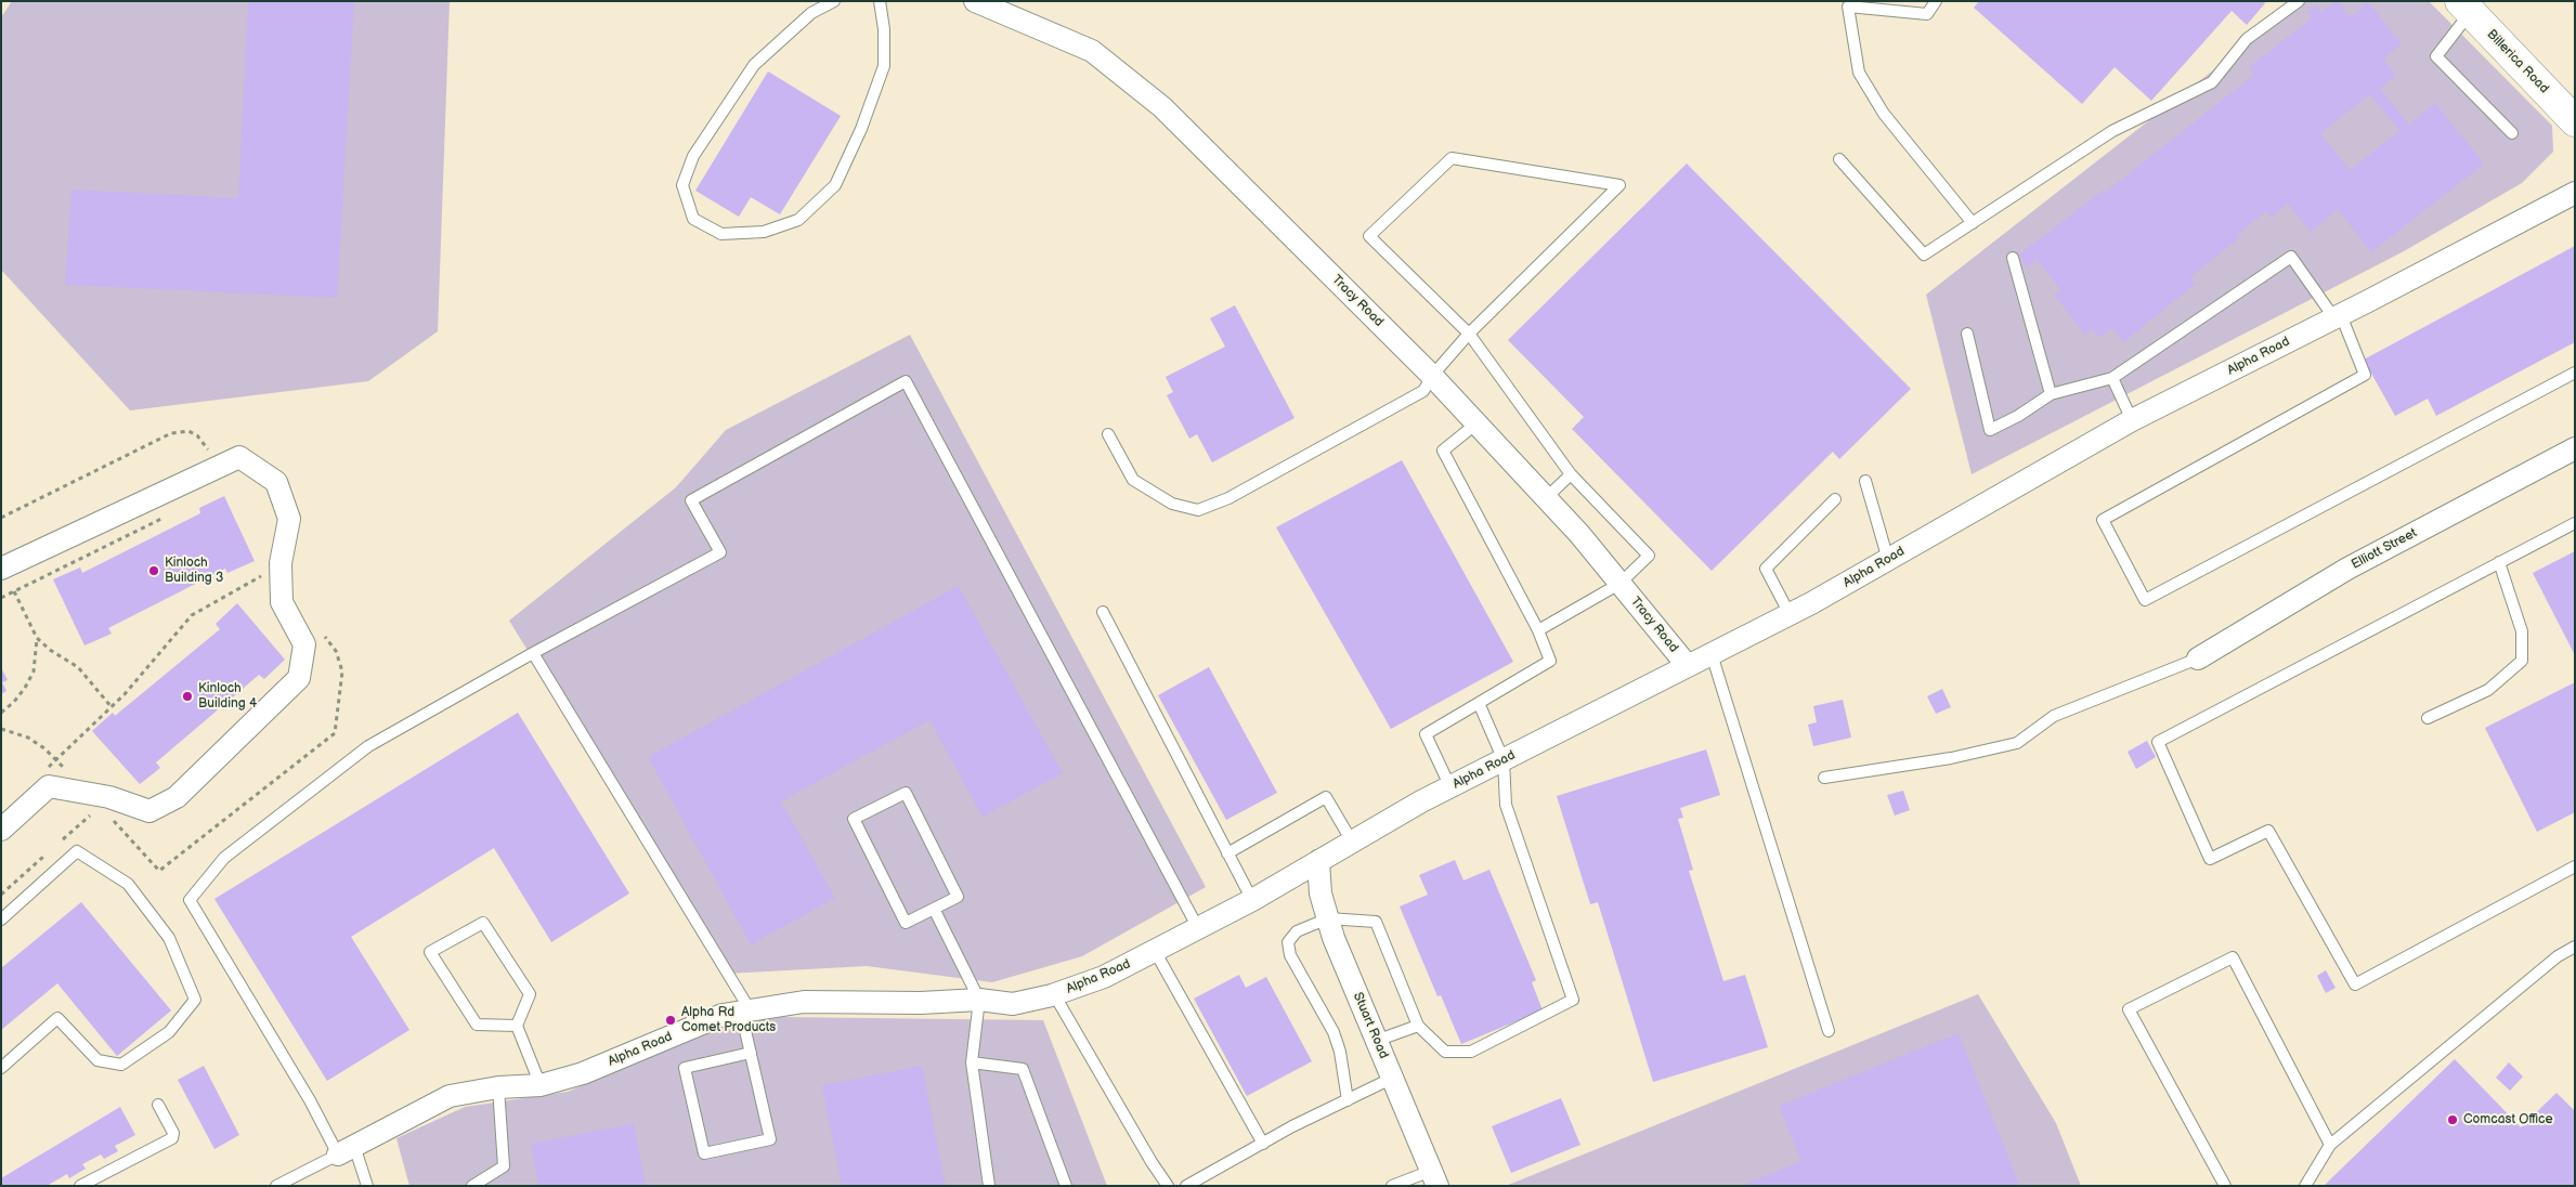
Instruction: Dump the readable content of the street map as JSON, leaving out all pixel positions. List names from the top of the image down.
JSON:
{
  "streets": {
    "main road": ["Billerica Road"],
    "street": [
      "Tracy Road",
      "Alpha Road",
      "Elliott Street",
      "Stuart Road"
    ]
  },
  "crossings": [
    ["Tracy Road", "Alpha Road"],
    ["Alpha Road", "Stuart Road"]
  ],
  "places": [
    "Kinloch Building 3",
    "Kinloch Building 4",
    "Alpha Rd Comet Products",
    "Comcast Office"
  ]
}
